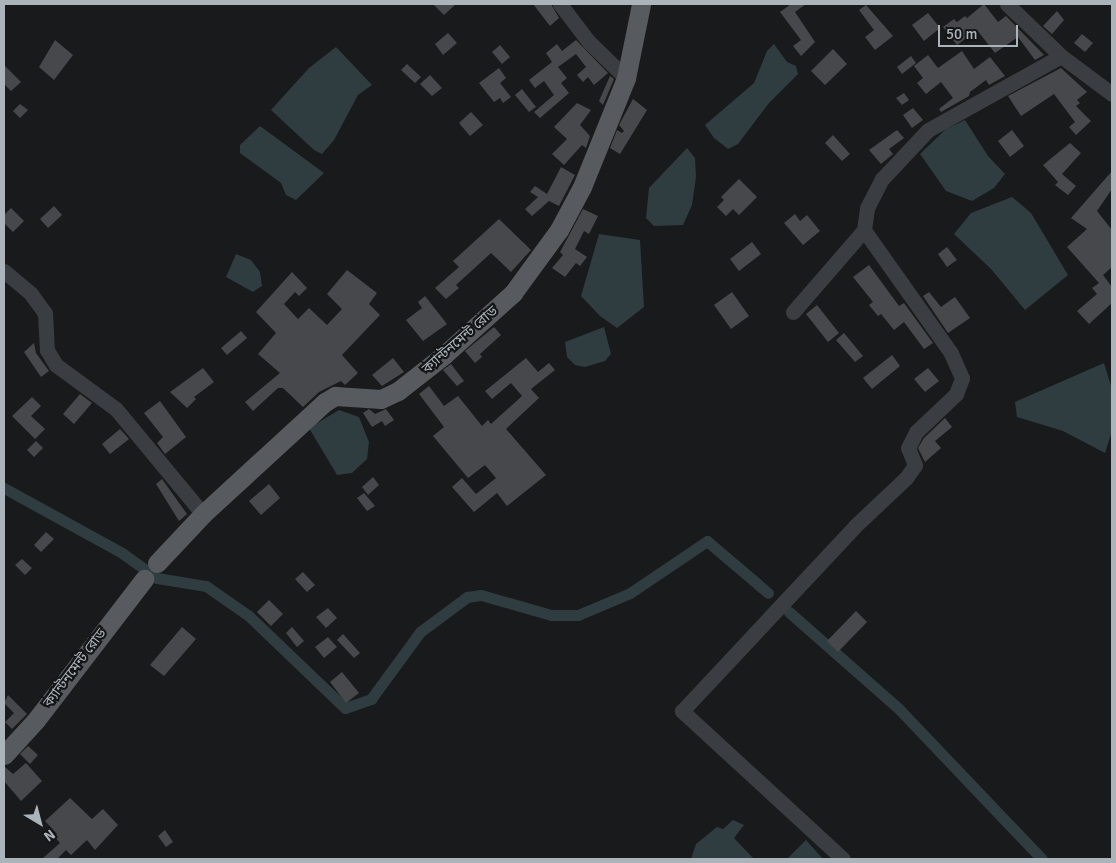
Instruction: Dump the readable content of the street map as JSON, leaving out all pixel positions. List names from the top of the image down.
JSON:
{
  "streets": {
    "main road": ["ক্যান্টনমেন্ট রোড"]
  },
  "scale_bar": "50 m",
  "north": "bottom right"
}
